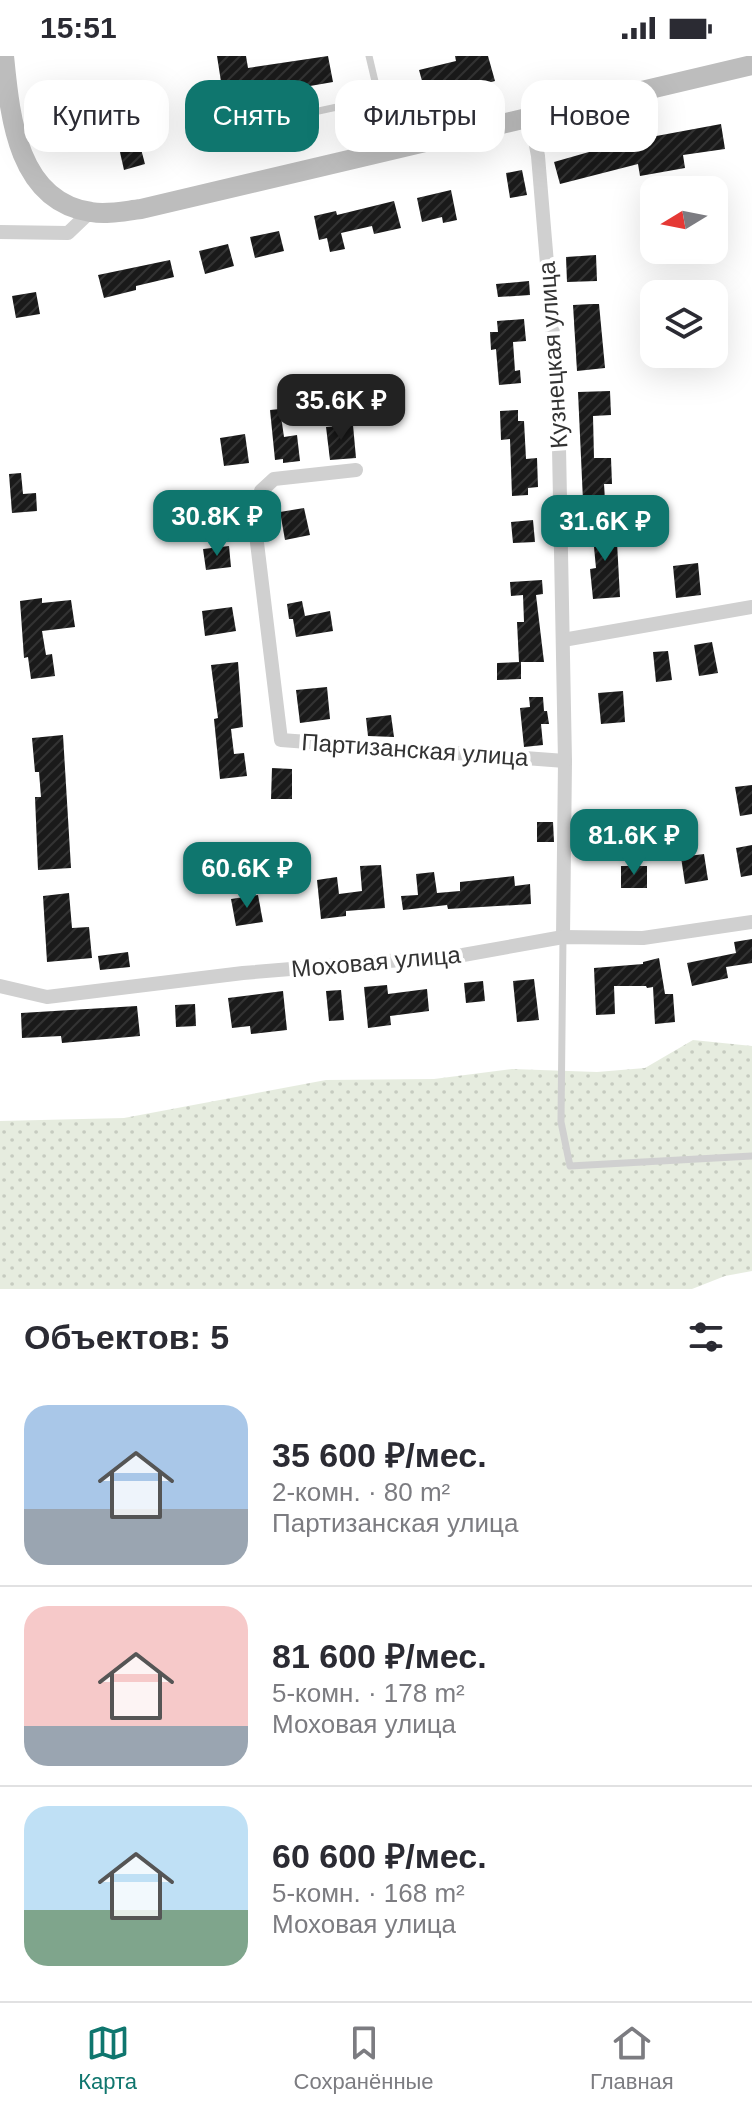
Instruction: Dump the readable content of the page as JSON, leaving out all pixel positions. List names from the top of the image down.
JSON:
{
  "streets": {
    "street": ["Кузнецкая улица", "Партизанская улица", "Моховая улица"]
  },
  "crossings": [
    ["Кузнецкая улица", "Партизанская улица"],
    ["Кузнецкая улица", "Моховая улица"]
  ],
  "north": "left",
  "page": {
    "status": "15:51",
    "chip": [
      "Купить",
      "Снять",
      "Фильтры",
      "Новое"
    ],
    "price": [
      "35.6K ₽",
      "30.8K ₽",
      "31.6K ₽",
      "81.6K ₽",
      "60.6K ₽"
    ],
    "heading": "Объектов: 5",
    "list": [
      {
        "name": "35 600 ₽/мес.",
        "note": "2-комн. · 80 m² · Партизанская улица"
      },
      {
        "name": "81 600 ₽/мес.",
        "note": "5-комн. · 178 m² · Моховая улица"
      },
      {
        "name": "60 600 ₽/мес.",
        "note": "5-комн. · 168 m² · Моховая улица"
      }
    ],
    "tabs": ["Карта", "Сохранённые", "Главная"]
  }
}
